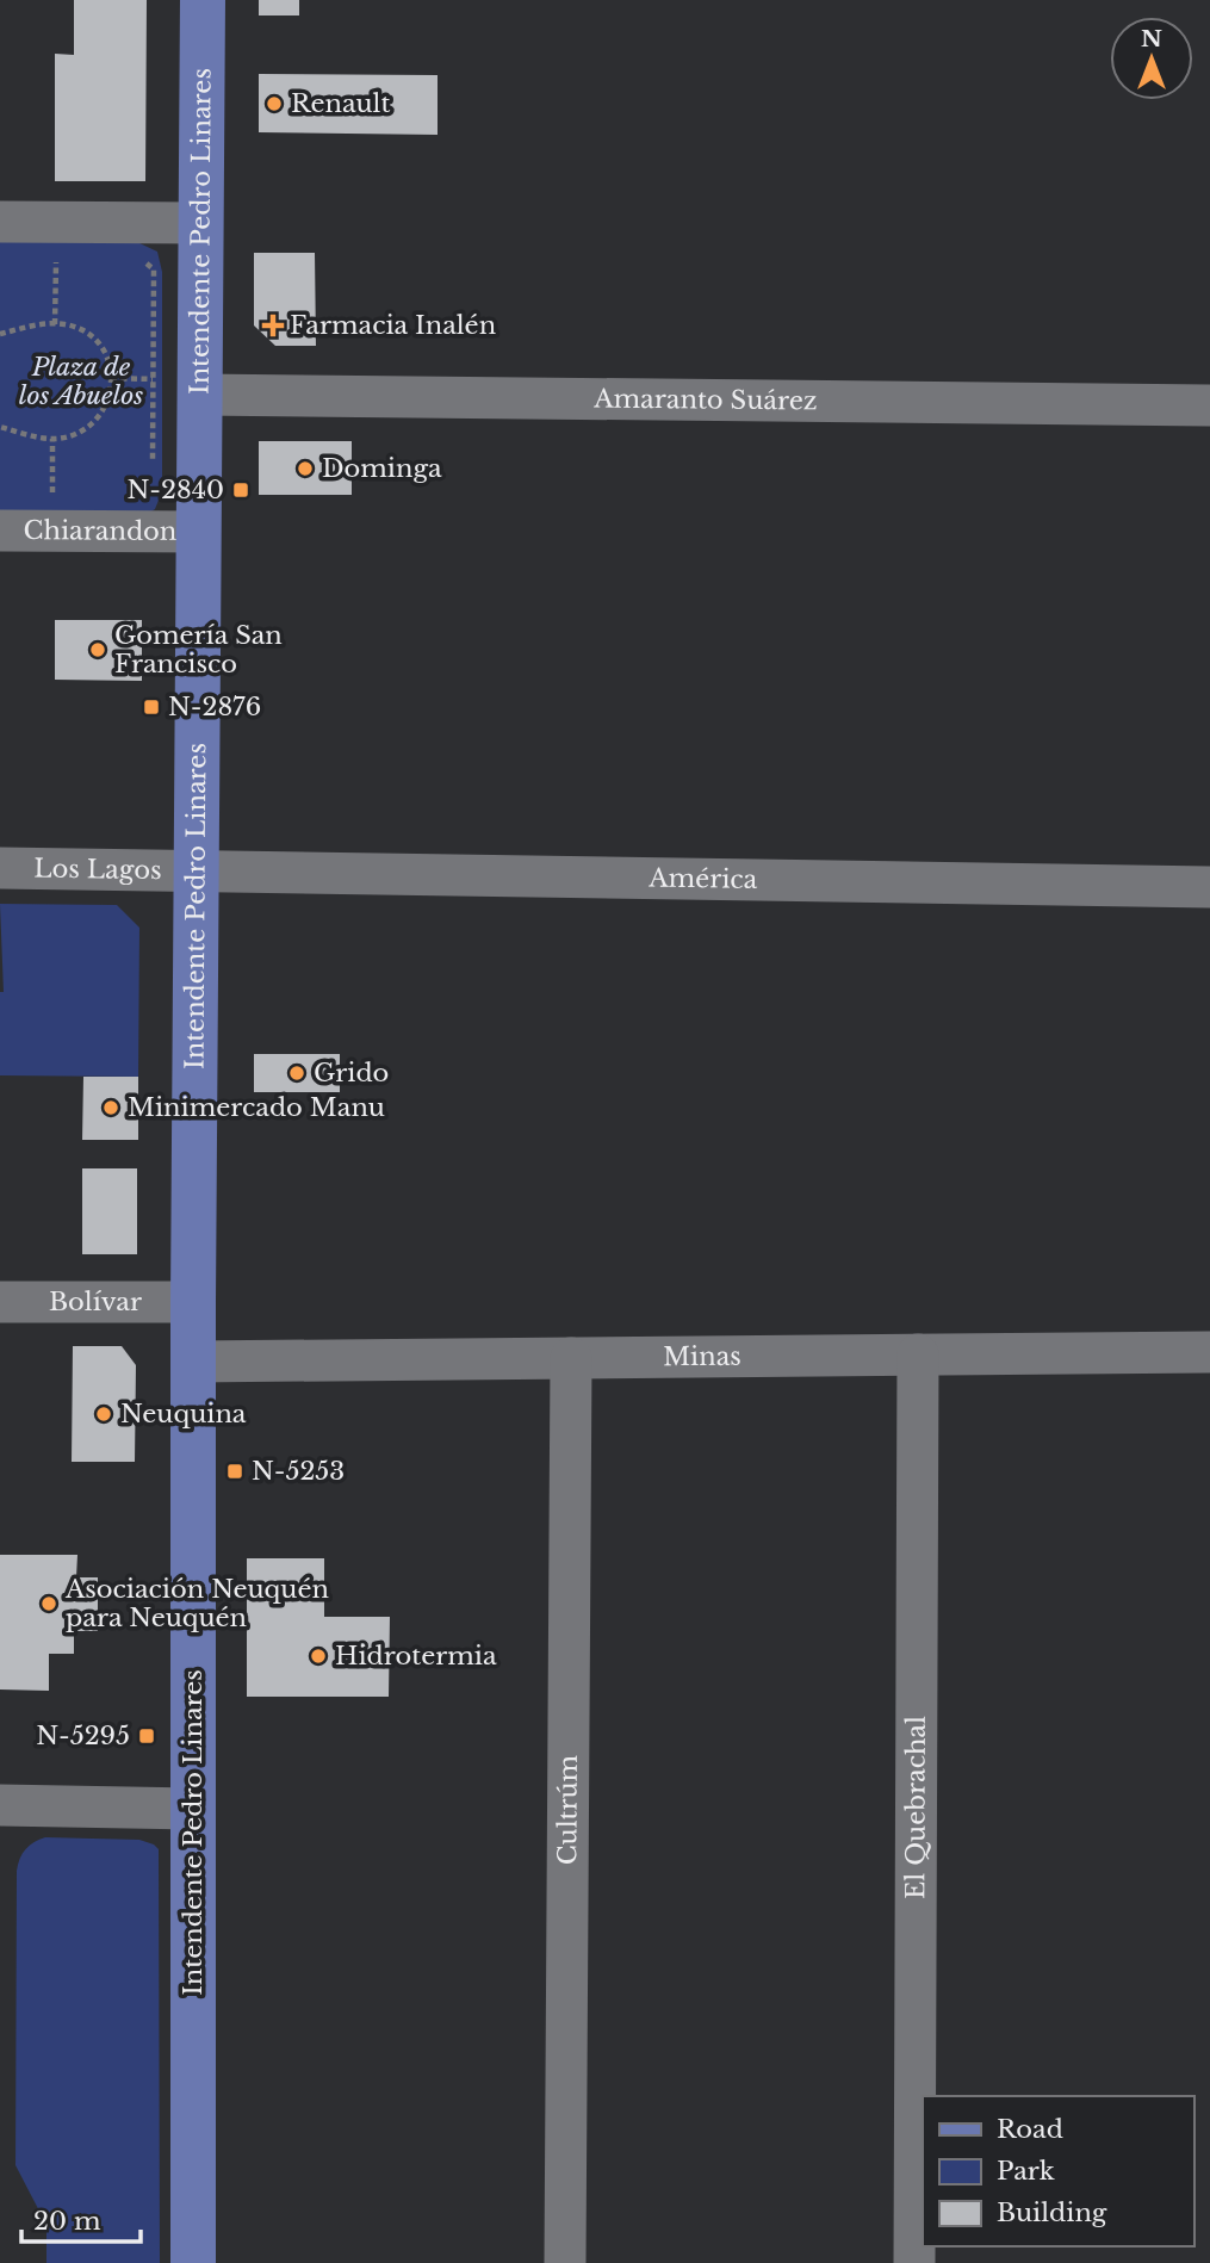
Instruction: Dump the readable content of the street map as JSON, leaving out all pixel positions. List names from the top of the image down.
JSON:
{
  "streets": {
    "main road": ["Intendente Pedro Linares"],
    "street": [
      "Amaranto Suárez",
      "Chiarandon",
      "Los Lagos",
      "América",
      "Bolívar",
      "Minas",
      "El Quebrachal",
      "Cultrúm"
    ]
  },
  "crossings": [
    ["Intendente Pedro Linares", "Amaranto Suárez"],
    ["Intendente Pedro Linares", "Chiarandon"],
    ["Intendente Pedro Linares", "Los Lagos"],
    ["Intendente Pedro Linares", "América"],
    ["Intendente Pedro Linares", "Bolívar"],
    ["Intendente Pedro Linares", "Minas"],
    ["Los Lagos", "América"],
    ["Minas", "El Quebrachal"],
    ["Minas", "Cultrúm"]
  ],
  "parks": ["Plaza de los Abuelos"],
  "places": {
    "other": [
      "Renault",
      "Dominga",
      "Gomería San Francisco",
      "Grido",
      "Minimercado Manu",
      "Neuquina",
      "Asociación Neuquén para Neuquén",
      "Hidrotermia"
    ],
    "health": ["Farmacia Inalén"],
    "transit": [
      "N-2840",
      "N-2876",
      "N-5253",
      "N-5295"
    ]
  },
  "legend": ["Road", "Park", "Building"],
  "scale_bar": "20 m",
  "north": "top"
}
